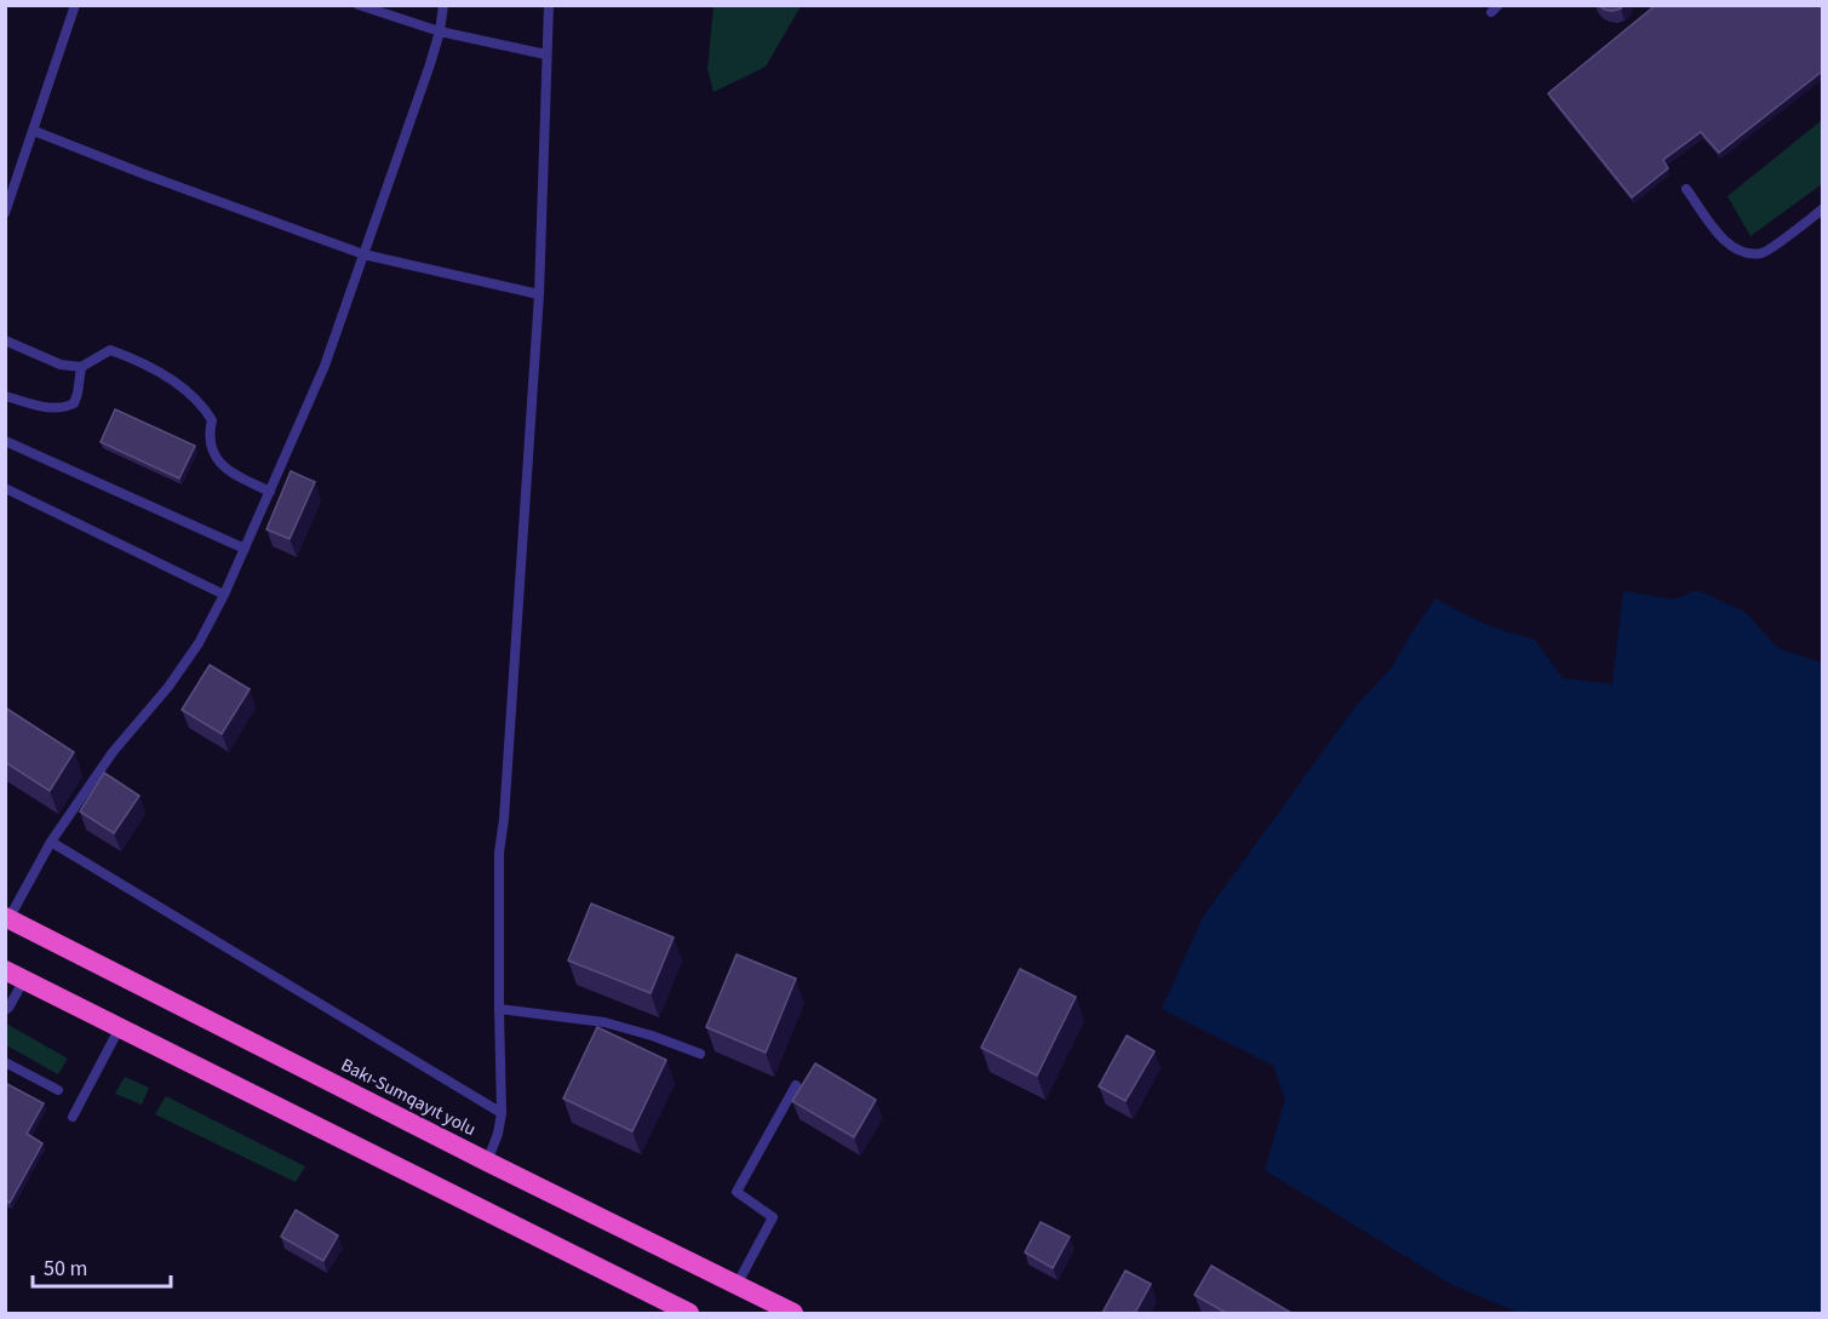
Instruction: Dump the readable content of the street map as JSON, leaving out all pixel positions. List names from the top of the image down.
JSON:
{
  "streets": {
    "highway": ["Bakı-Sumqayıt yolu"]
  },
  "scale_bar": "50 m"
}
